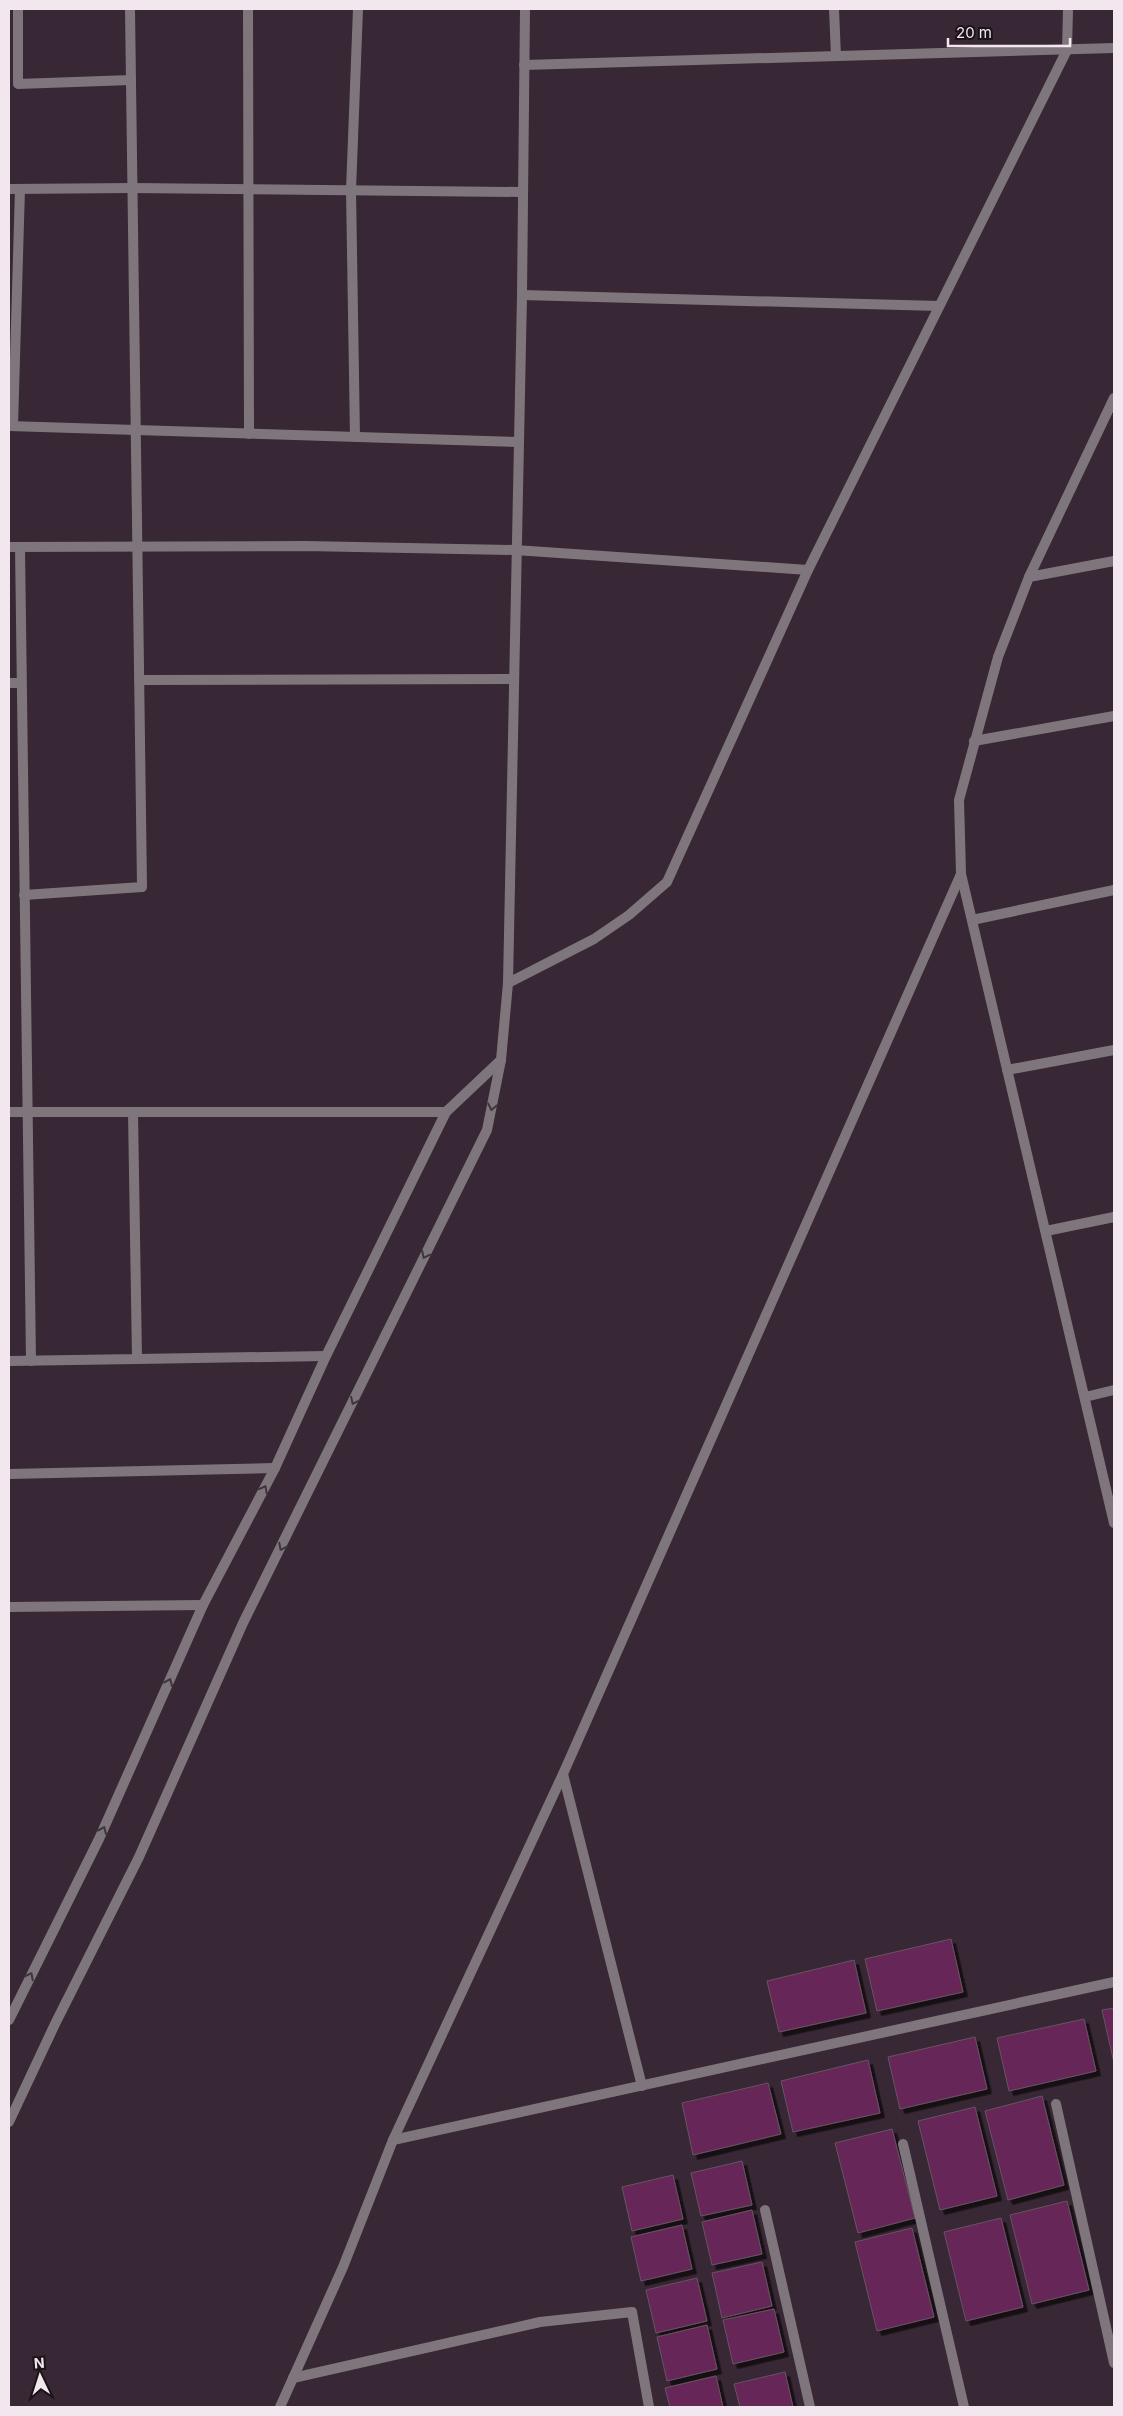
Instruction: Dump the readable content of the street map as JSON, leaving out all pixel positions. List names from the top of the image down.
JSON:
{
  "scale_bar": "20 m",
  "north": "top"
}
